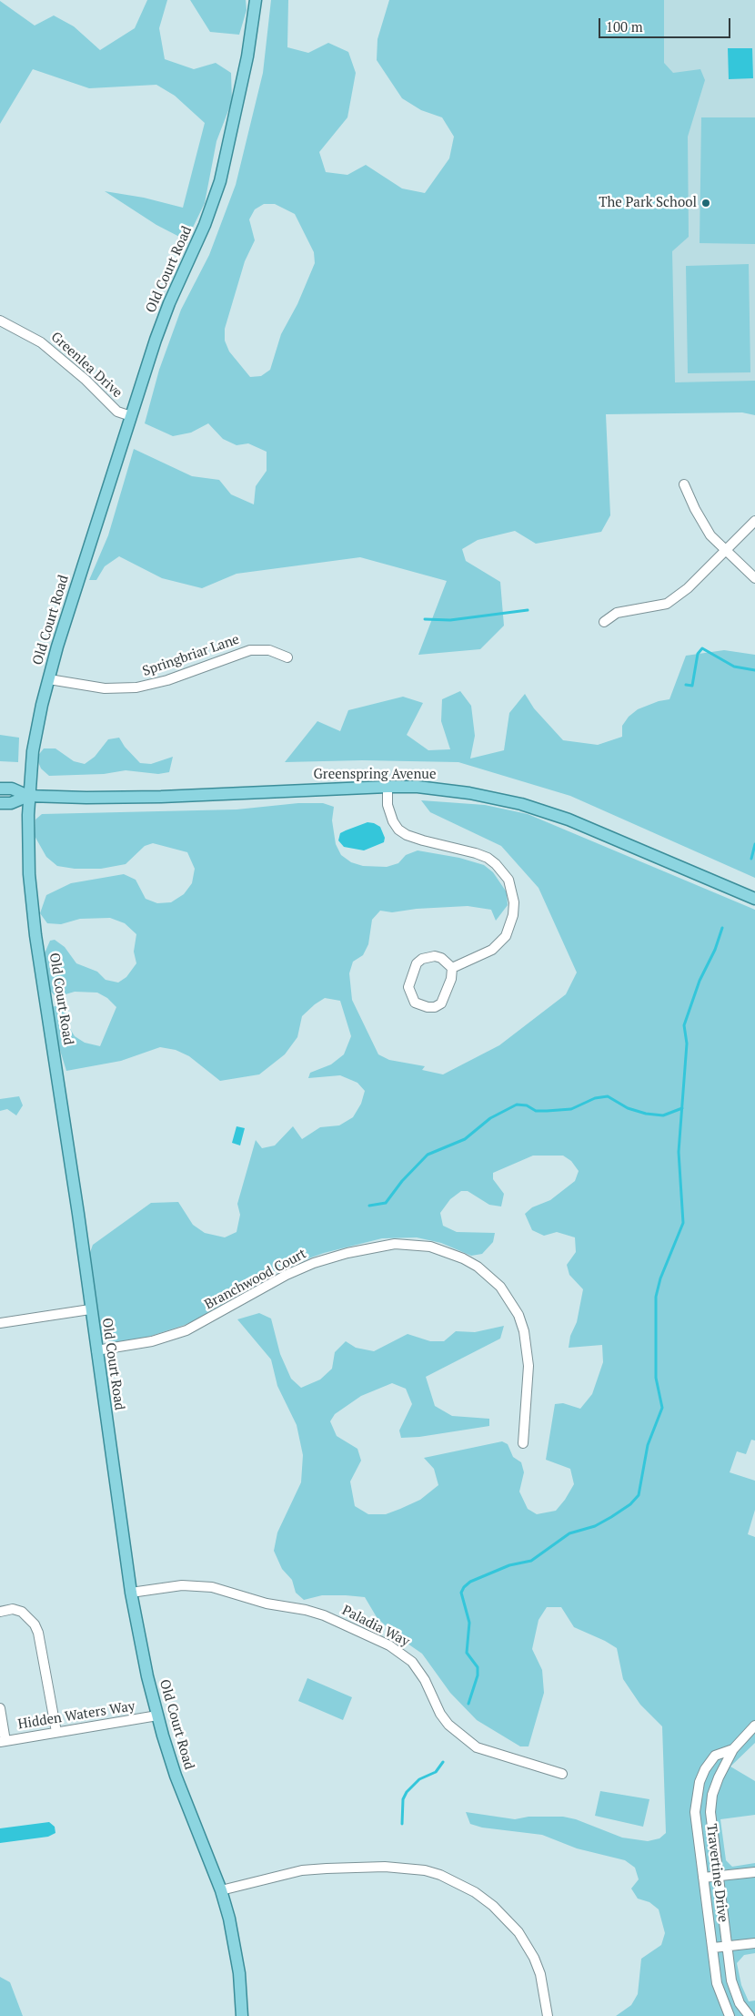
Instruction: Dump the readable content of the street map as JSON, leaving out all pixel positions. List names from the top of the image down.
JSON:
{
  "streets": {
    "main road": ["Old Court Road", "Greenspring Avenue"],
    "street": [
      "Greenlea Drive",
      "Springbriar Lane",
      "Branchwood Court",
      "Paladia Way",
      "Hidden Waters Way",
      "Travertine Drive"
    ]
  },
  "crossings": [
    ["Old Court Road", "Greenlea Drive"],
    ["Old Court Road", "Springbriar Lane"],
    ["Old Court Road", "Greenspring Avenue"],
    ["Old Court Road", "Branchwood Court"],
    ["Old Court Road", "Paladia Way"],
    ["Old Court Road", "Hidden Waters Way"]
  ],
  "places": ["The Park School"],
  "scale_bar": "100 m"
}
